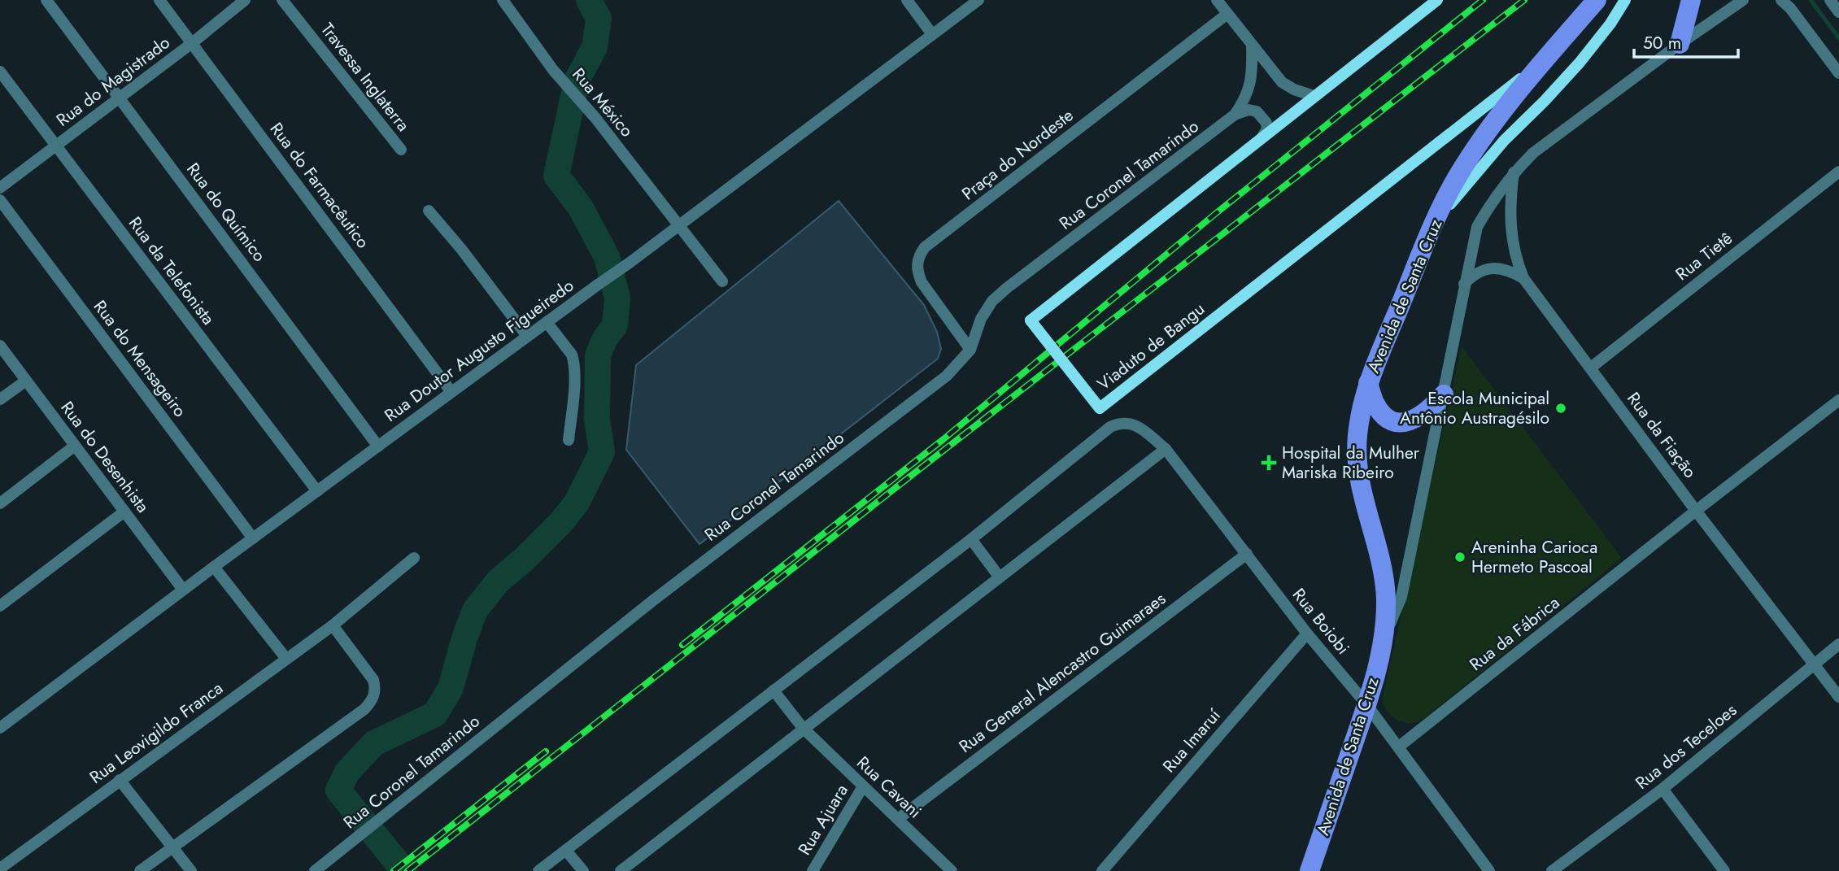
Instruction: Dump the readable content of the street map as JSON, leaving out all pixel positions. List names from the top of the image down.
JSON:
{
  "streets": {
    "main road": ["Avenida de Santa Cruz", "Viaduto de Bangu"],
    "street": [
      "Travessa Inglaterra",
      "Rua do Magistrado",
      "Rua México",
      "Praça do Nordeste",
      "Rua Coronel Tamarindo",
      "Rua do Farmacêutico",
      "Rua do Químico",
      "Rua Tietê",
      "Rua da Telefonista",
      "Rua Doutor Augusto Figueiredo",
      "Rua do Mensageiro",
      "Rua da Fiação",
      "Rua do Desenhista",
      "Rua Boiobi",
      "Rua da Fábrica",
      "Rua General Alencastro Guimaraes",
      "Rua Leovigildo Franca",
      "Rua Imaruí",
      "Rua dos Teceloes",
      "Rua Cavani",
      "Rua Ajuara"
    ]
  },
  "crossings": [
    ["Rua do Magistrado", "Rua do Farmacêutico"],
    ["Rua do Magistrado", "Rua do Químico"],
    ["Rua do Magistrado", "Rua da Telefonista"],
    ["Rua México", "Rua Doutor Augusto Figueiredo"],
    ["Praça do Nordeste", "Rua Coronel Tamarindo"],
    ["Rua do Farmacêutico", "Rua Doutor Augusto Figueiredo"],
    ["Rua do Químico", "Rua Doutor Augusto Figueiredo"],
    ["Rua Tietê", "Rua da Fiação"],
    ["Rua da Telefonista", "Rua Doutor Augusto Figueiredo"],
    ["Avenida de Santa Cruz", "Viaduto de Bangu"],
    ["Avenida de Santa Cruz", "Rua da Fiação"],
    ["Avenida de Santa Cruz", "Rua Boiobi"],
    ["Rua Doutor Augusto Figueiredo", "Rua do Mensageiro"],
    ["Rua Doutor Augusto Figueiredo", "Rua do Desenhista"],
    ["Rua da Fiação", "Rua da Fábrica"],
    ["Rua da Fiação", "Rua dos Teceloes"],
    ["Rua Boiobi", "Rua da Fábrica"],
    ["Rua Boiobi", "Rua General Alencastro Guimaraes"],
    ["Rua Boiobi", "Rua Imaruí"],
    ["Rua Boiobi", "Rua Cavani"],
    ["Rua General Alencastro Guimaraes", "Rua Cavani"],
    ["Rua Cavani", "Rua Ajuara"]
  ],
  "places": {
    "other": ["Escola Municipal Antônio Austragésilo", "Areninha Carioca Hermeto Pascoal"],
    "health": ["Hospital da Mulher Mariska Ribeiro"]
  },
  "scale_bar": "50 m"
}
